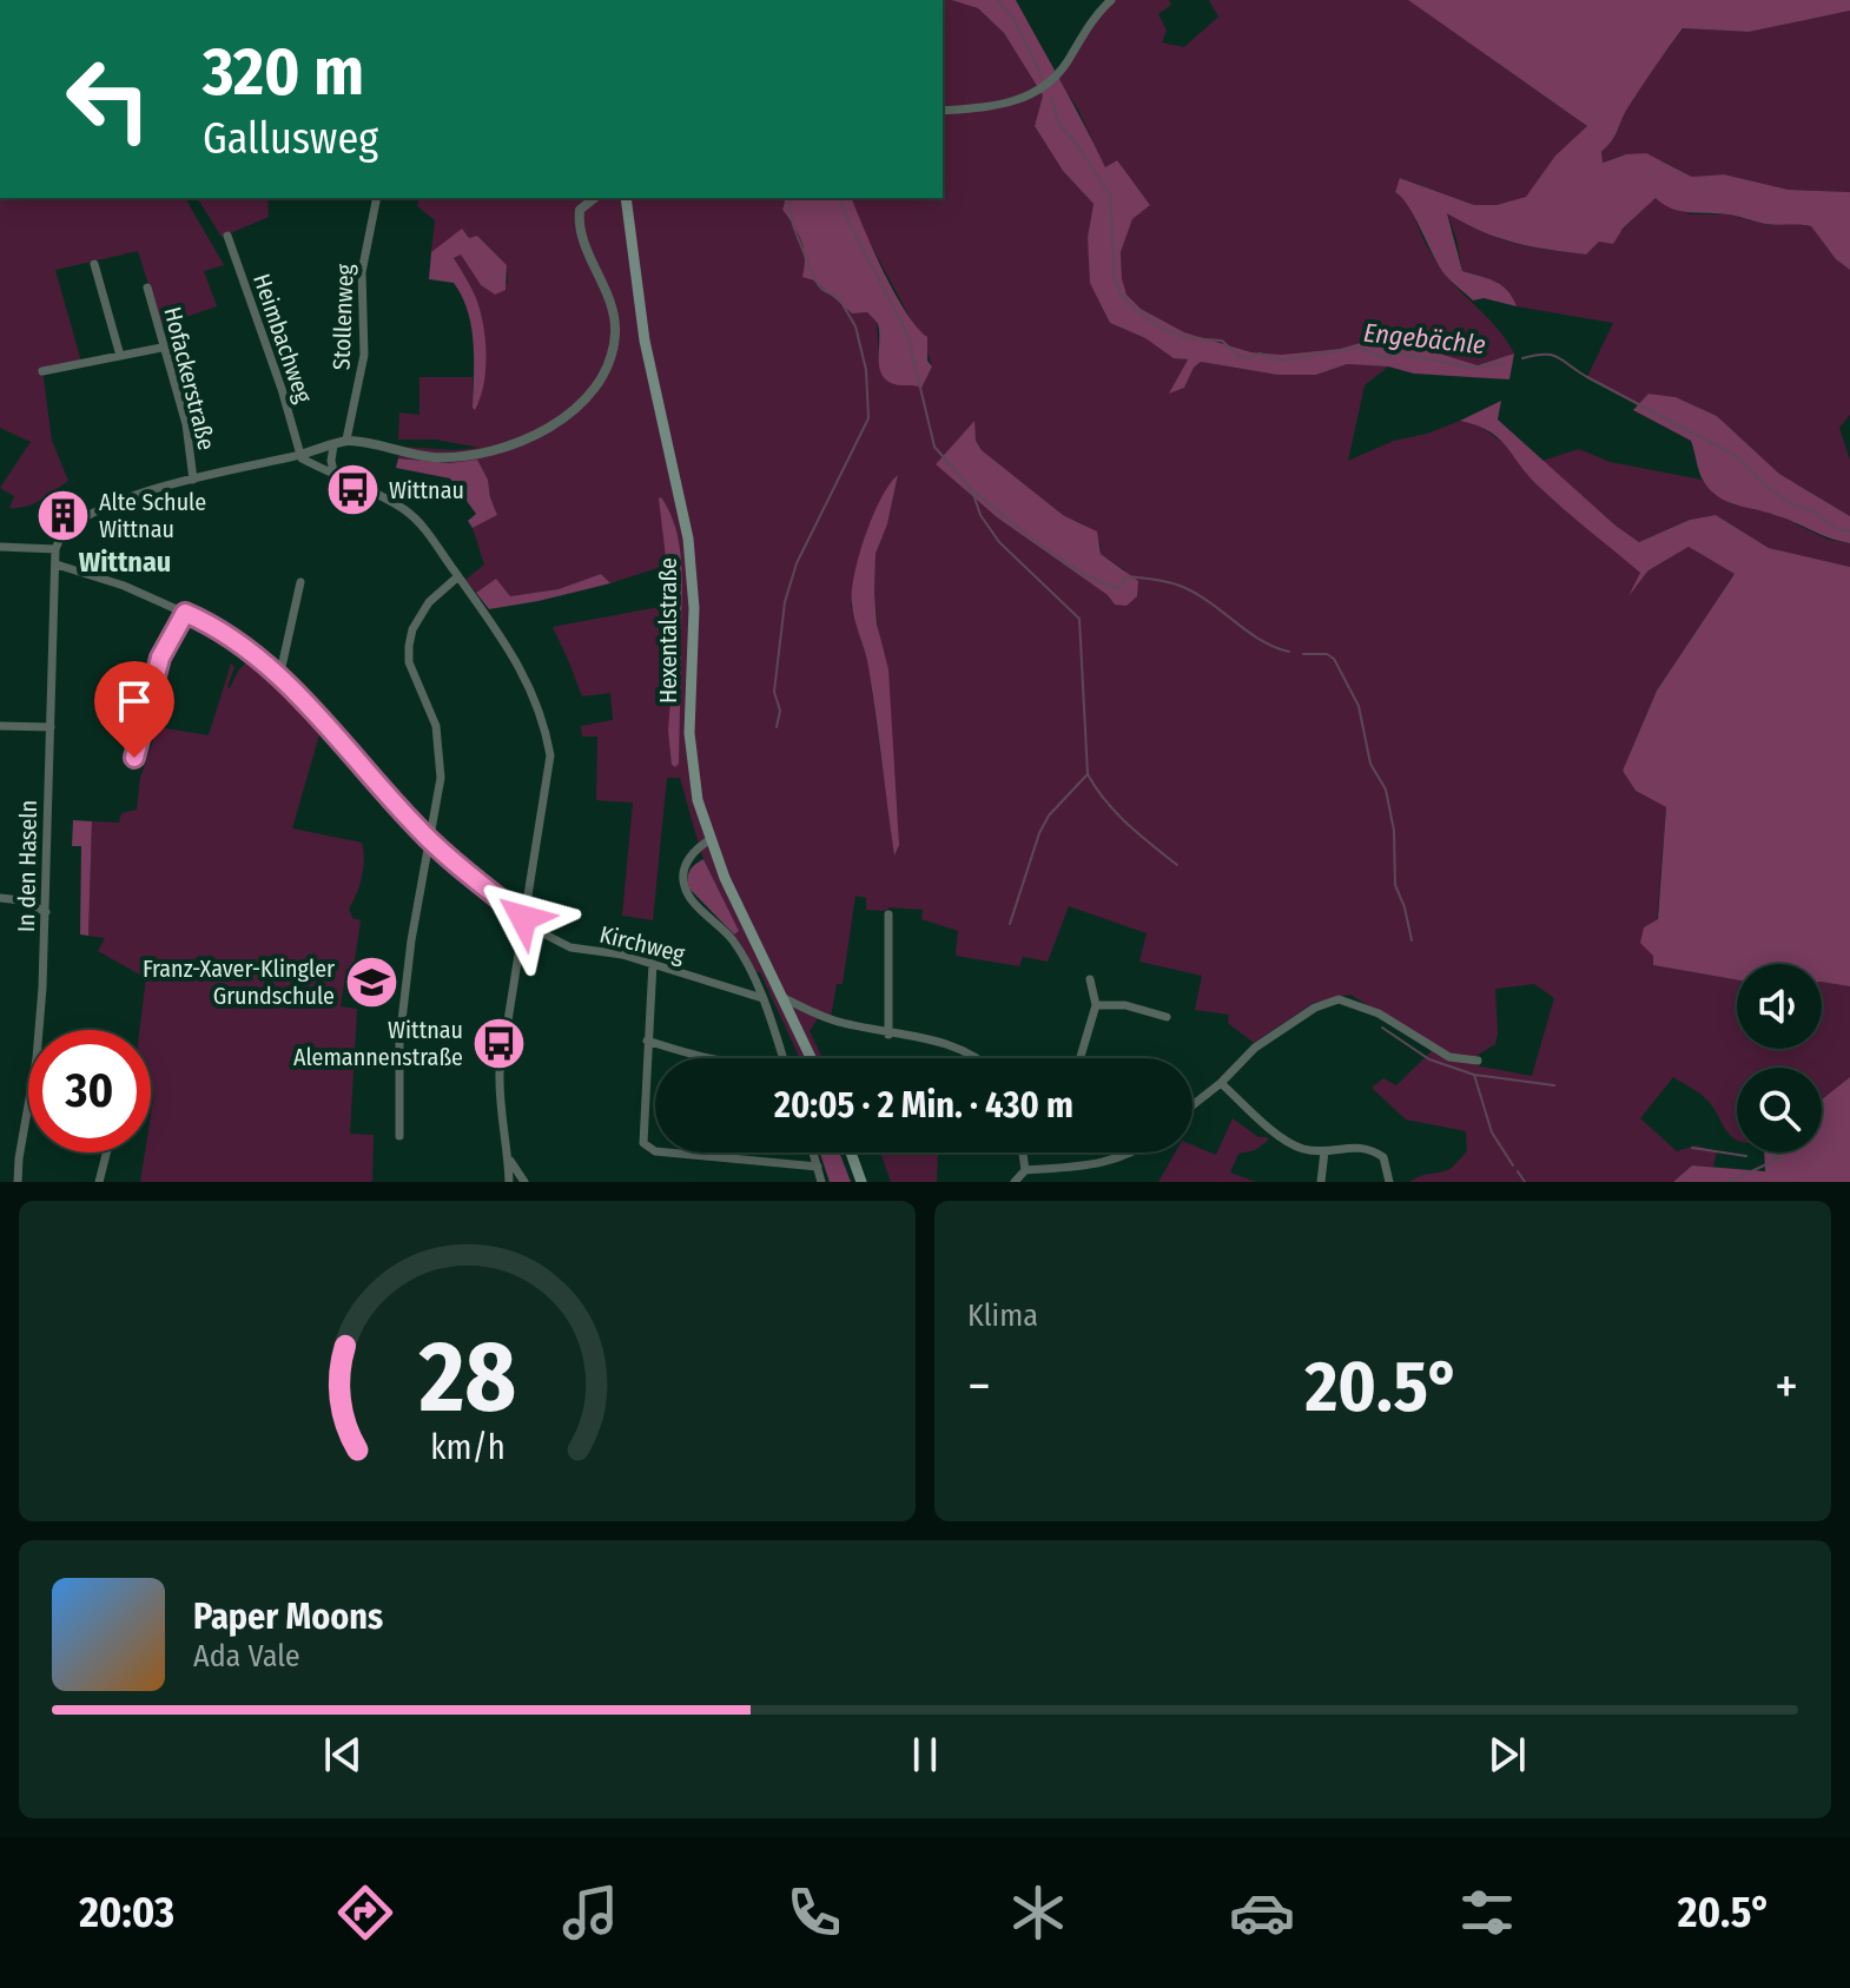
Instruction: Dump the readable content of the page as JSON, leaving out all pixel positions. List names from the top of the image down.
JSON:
{
  "streets": {
    "main road": ["Hexentalstraße"],
    "street": [
      "Stollenweg",
      "Heimbachweg",
      "Hofackerstraße",
      "In den Haseln",
      "Kirchweg"
    ]
  },
  "crossings": [
    ["In den Haseln", "Kirchweg"]
  ],
  "districts": ["Wittnau"],
  "water": ["Engebächle"],
  "places": {
    "bus stop": ["Wittnau", "Wittnau Alemannenstraße"],
    "building": ["Alte Schule Wittnau"],
    "school or university": ["Franz-Xaver-Klingler Grundschule"]
  },
  "page": {
    "turn": ["320 m", "Gallusweg"],
    "limit": "30",
    "trip": "20:05 · 2 Min. · 430 m",
    "tile": "Klima",
    "heat": ["−", "20.5°", "+"],
    "song": ["Paper Moons", "Ada Vale"],
    "tabs": ["20:03", "20.5°"],
    "gauge": ["28", "km/h"]
  }
}
